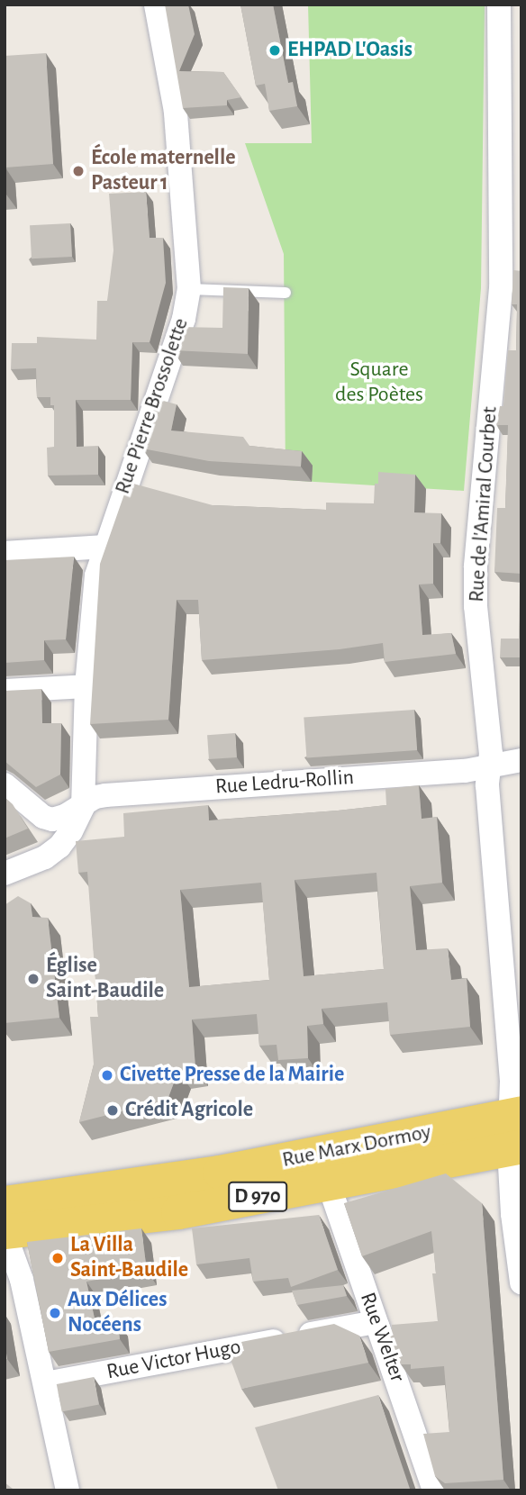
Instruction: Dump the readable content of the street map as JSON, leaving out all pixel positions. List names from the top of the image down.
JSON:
{
  "streets": {
    "main road": ["Rue Marx Dormoy", "D 970"],
    "street": [
      "Rue Pierre Brossolette",
      "Rue de l'Amiral Courbet",
      "Rue Ledru-Rollin",
      "Rue Welter",
      "Rue Victor Hugo"
    ]
  },
  "crossings": [
    ["Rue Pierre Brossolette", "Rue Ledru-Rollin"],
    ["Rue de l'Amiral Courbet", "Rue Ledru-Rollin"],
    ["Rue de l'Amiral Courbet", "Rue Marx Dormoy"],
    ["Rue Marx Dormoy", "Rue Welter"],
    ["Rue Welter", "Rue Victor Hugo"]
  ],
  "parks": ["Square des Poètes"],
  "places": [
    "EHPAD L'Oasis",
    "École maternelle Pasteur 1",
    "Église Saint-Baudile",
    "Civette Presse de la Mairie",
    "Crédit Agricole",
    "La Villa Saint-Baudile",
    "Aux Délices Nocéens"
  ]
}
